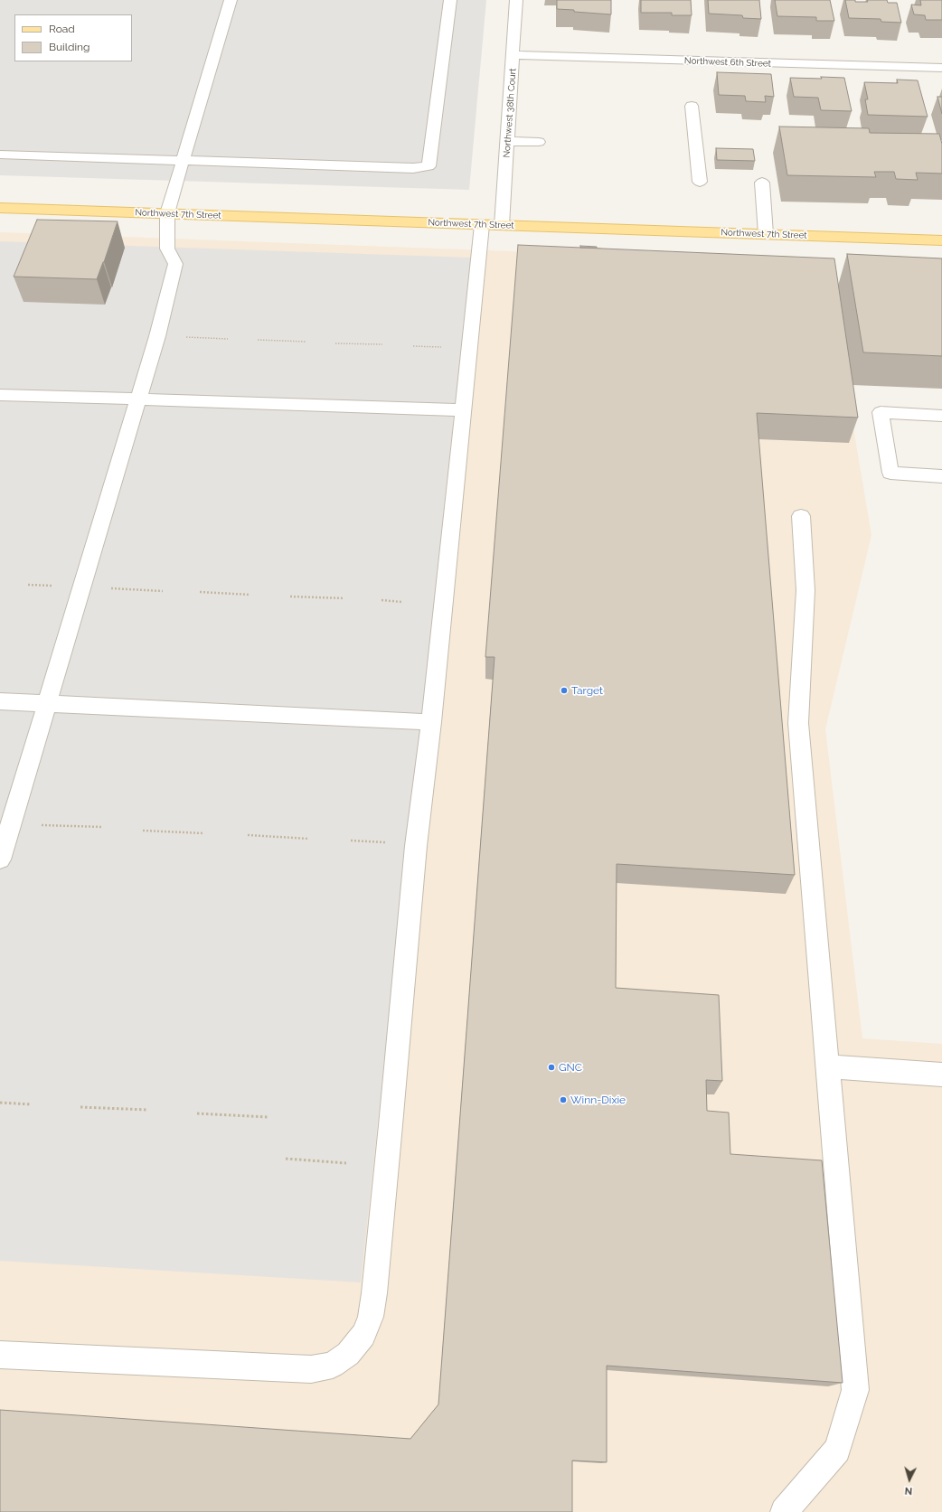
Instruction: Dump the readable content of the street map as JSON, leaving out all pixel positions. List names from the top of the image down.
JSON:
{
  "streets": {
    "main road": ["Northwest 7th Street"],
    "street": ["Northwest 6th Street", "Northwest 38th Court"]
  },
  "crossings": [
    ["Northwest 6th Street", "Northwest 38th Court"],
    ["Northwest 38th Court", "Northwest 7th Street"]
  ],
  "places": ["Target", "GNC", "Winn-Dixie"],
  "legend": ["Road", "Building"],
  "north": "bottom"
}
